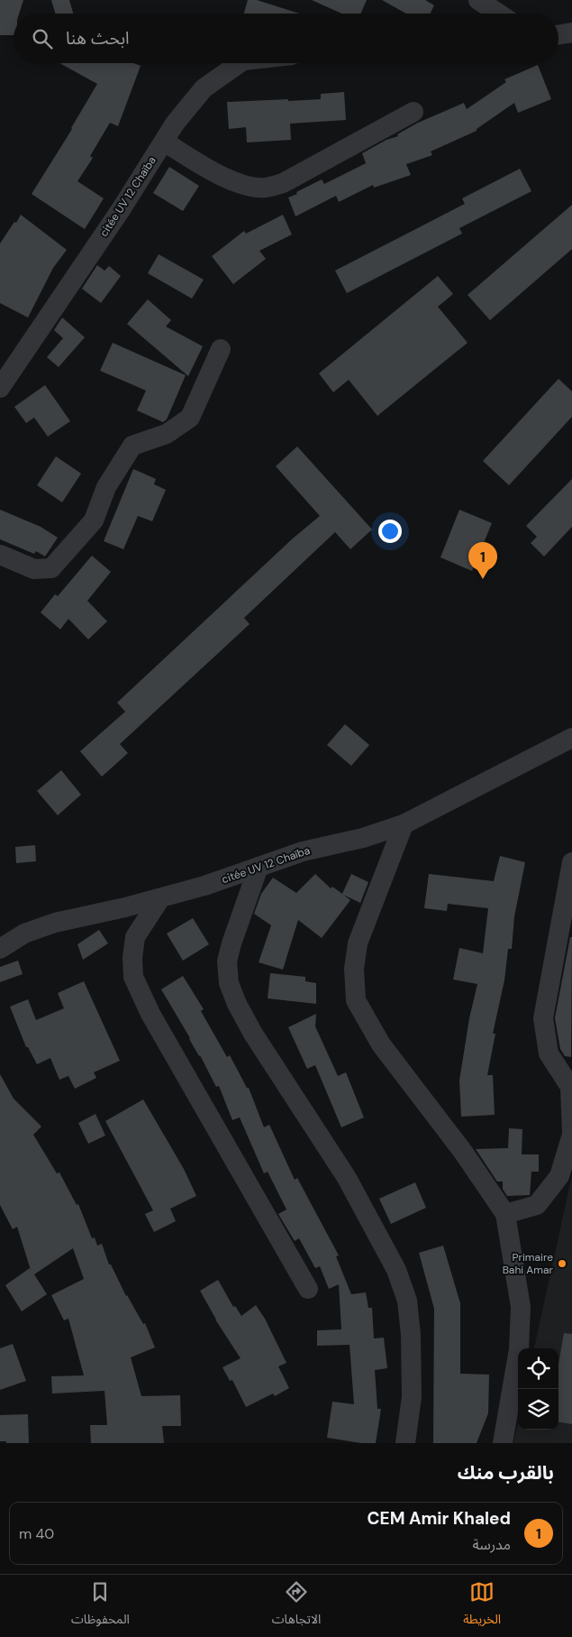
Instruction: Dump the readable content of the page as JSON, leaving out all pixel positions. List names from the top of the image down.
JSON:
{
  "streets": {
    "street": ["citée UV 12 Chaïba"]
  },
  "places": ["Primaire Bahi Amar"],
  "page": {
    "search": "ابحث هنا",
    "pins": "1",
    "heading": "بالقرب منك",
    "list": [
      {
        "mark": "1",
        "name": "CEM Amir Khaled",
        "note": "مدرسة",
        "value": "40 m"
      }
    ],
    "nav": ["الخريطة", "الاتجاهات", "المحفوظات"]
  }
}
